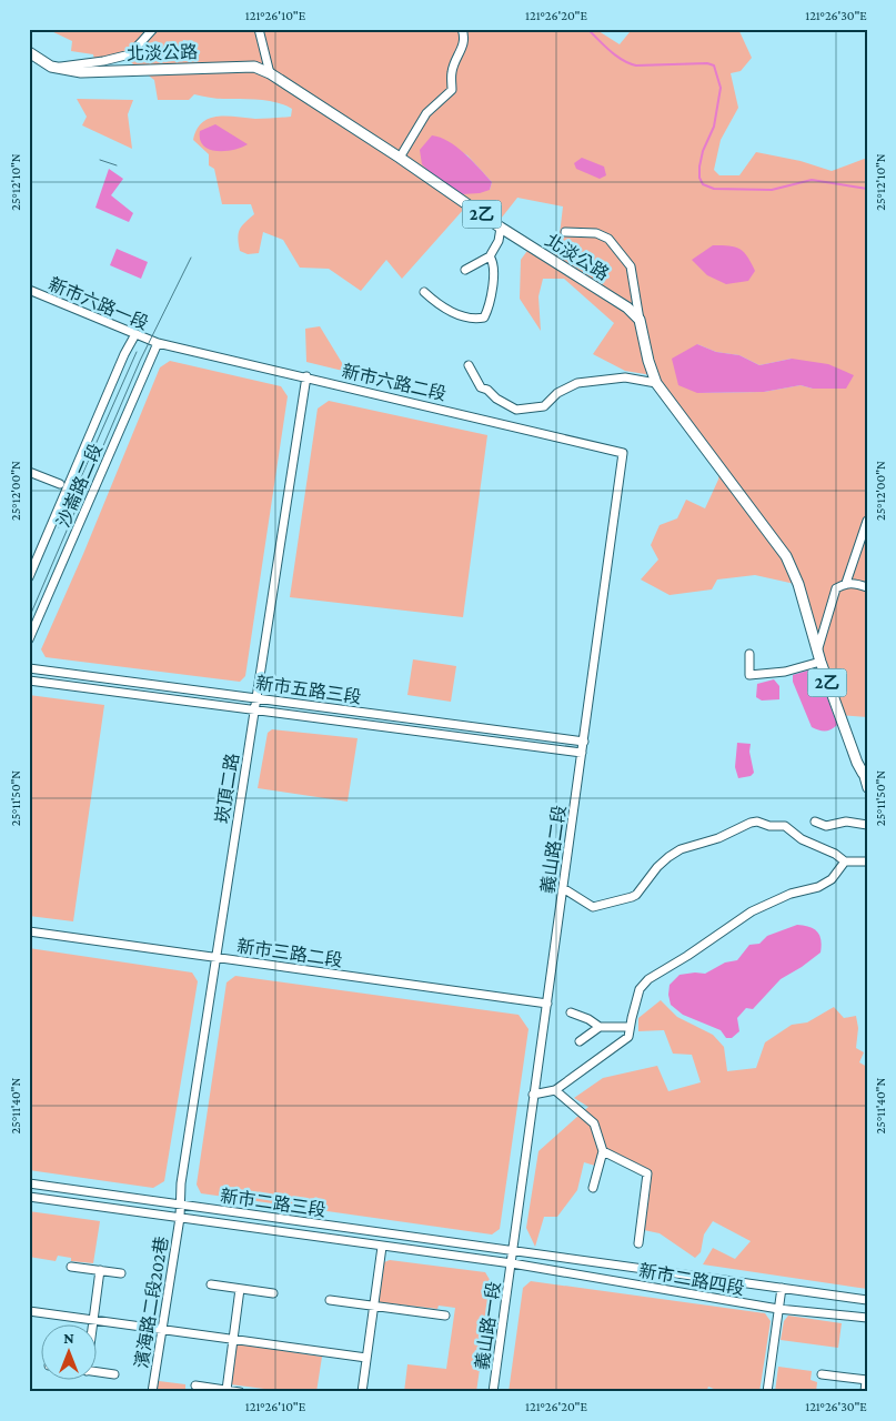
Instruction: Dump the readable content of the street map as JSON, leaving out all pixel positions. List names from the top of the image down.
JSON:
{
  "streets": {
    "main road": ["北淡公路", "2乙"],
    "street": [
      "新市六路一段",
      "新市六路二段",
      "沙崙路二段",
      "新市五路三段",
      "崁頂二路",
      "義山路二段",
      "新市三路二段",
      "新市二路三段",
      "新市二路四段",
      "濱海路二段202巷",
      "義山路一段"
    ]
  },
  "crossings": [
    ["北淡公路", "2乙"],
    ["新市六路一段", "新市六路二段"],
    ["新市六路一段", "沙崙路二段"],
    ["新市六路二段", "沙崙路二段"],
    ["新市六路二段", "崁頂二路"],
    ["新市六路二段", "義山路二段"],
    ["新市五路三段", "崁頂二路"],
    ["新市五路三段", "義山路二段"],
    ["崁頂二路", "新市三路二段"],
    ["崁頂二路", "新市二路三段"],
    ["崁頂二路", "濱海路二段202巷"],
    ["義山路二段", "新市三路二段"],
    ["義山路二段", "新市二路三段"],
    ["義山路二段", "新市二路四段"],
    ["義山路二段", "義山路一段"],
    ["新市二路三段", "新市二路四段"],
    ["新市二路三段", "濱海路二段202巷"],
    ["新市二路三段", "義山路一段"],
    ["新市二路四段", "義山路一段"]
  ],
  "north": "top",
  "coordinates": [
    "121°26'10\"E",
    "121°26'20\"E",
    "121°26'30\"E",
    "25°12'10\"N",
    "25°12'00\"N",
    "25°11'50\"N",
    "25°11'40\"N"
  ]
}
